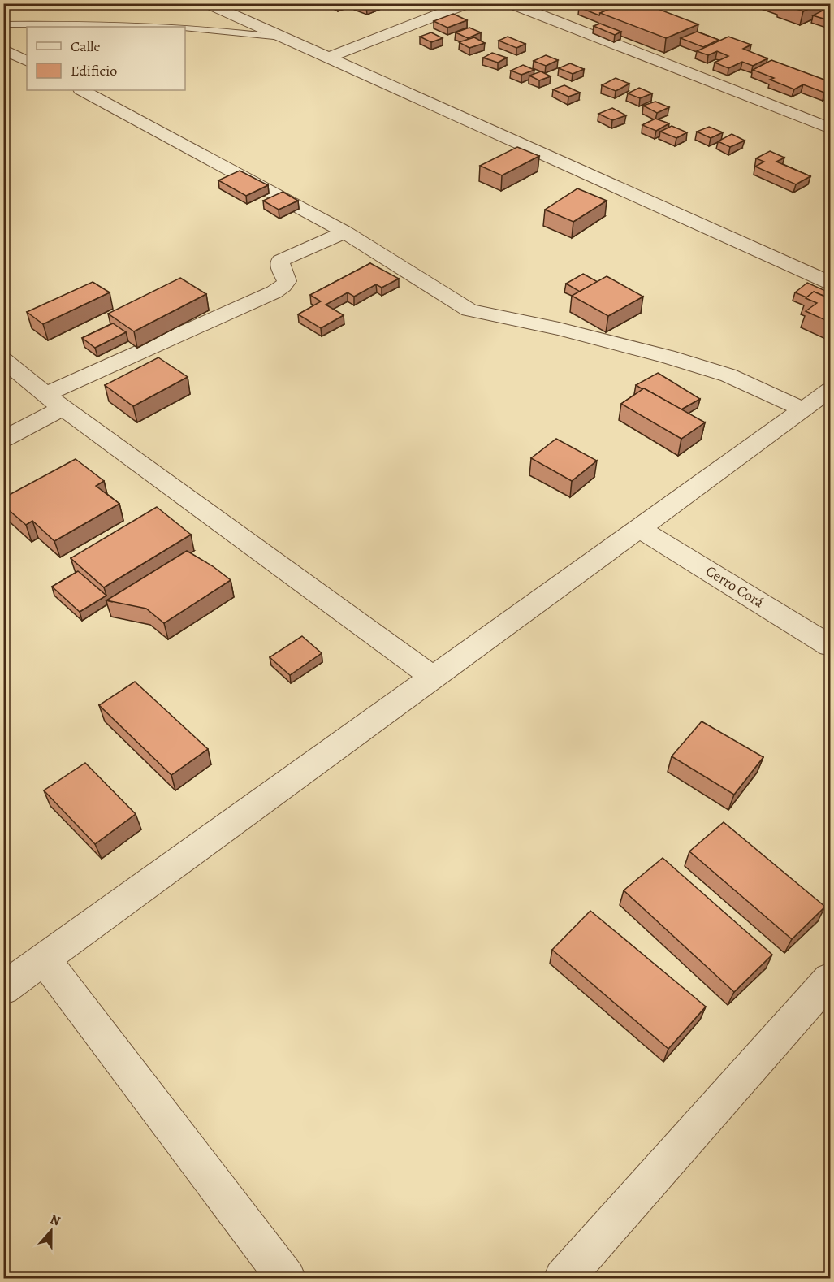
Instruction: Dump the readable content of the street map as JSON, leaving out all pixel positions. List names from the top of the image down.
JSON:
{
  "streets": {
    "street": ["Cerro Corá"]
  },
  "legend": ["Calle", "Edificio"],
  "north": "top"
}
